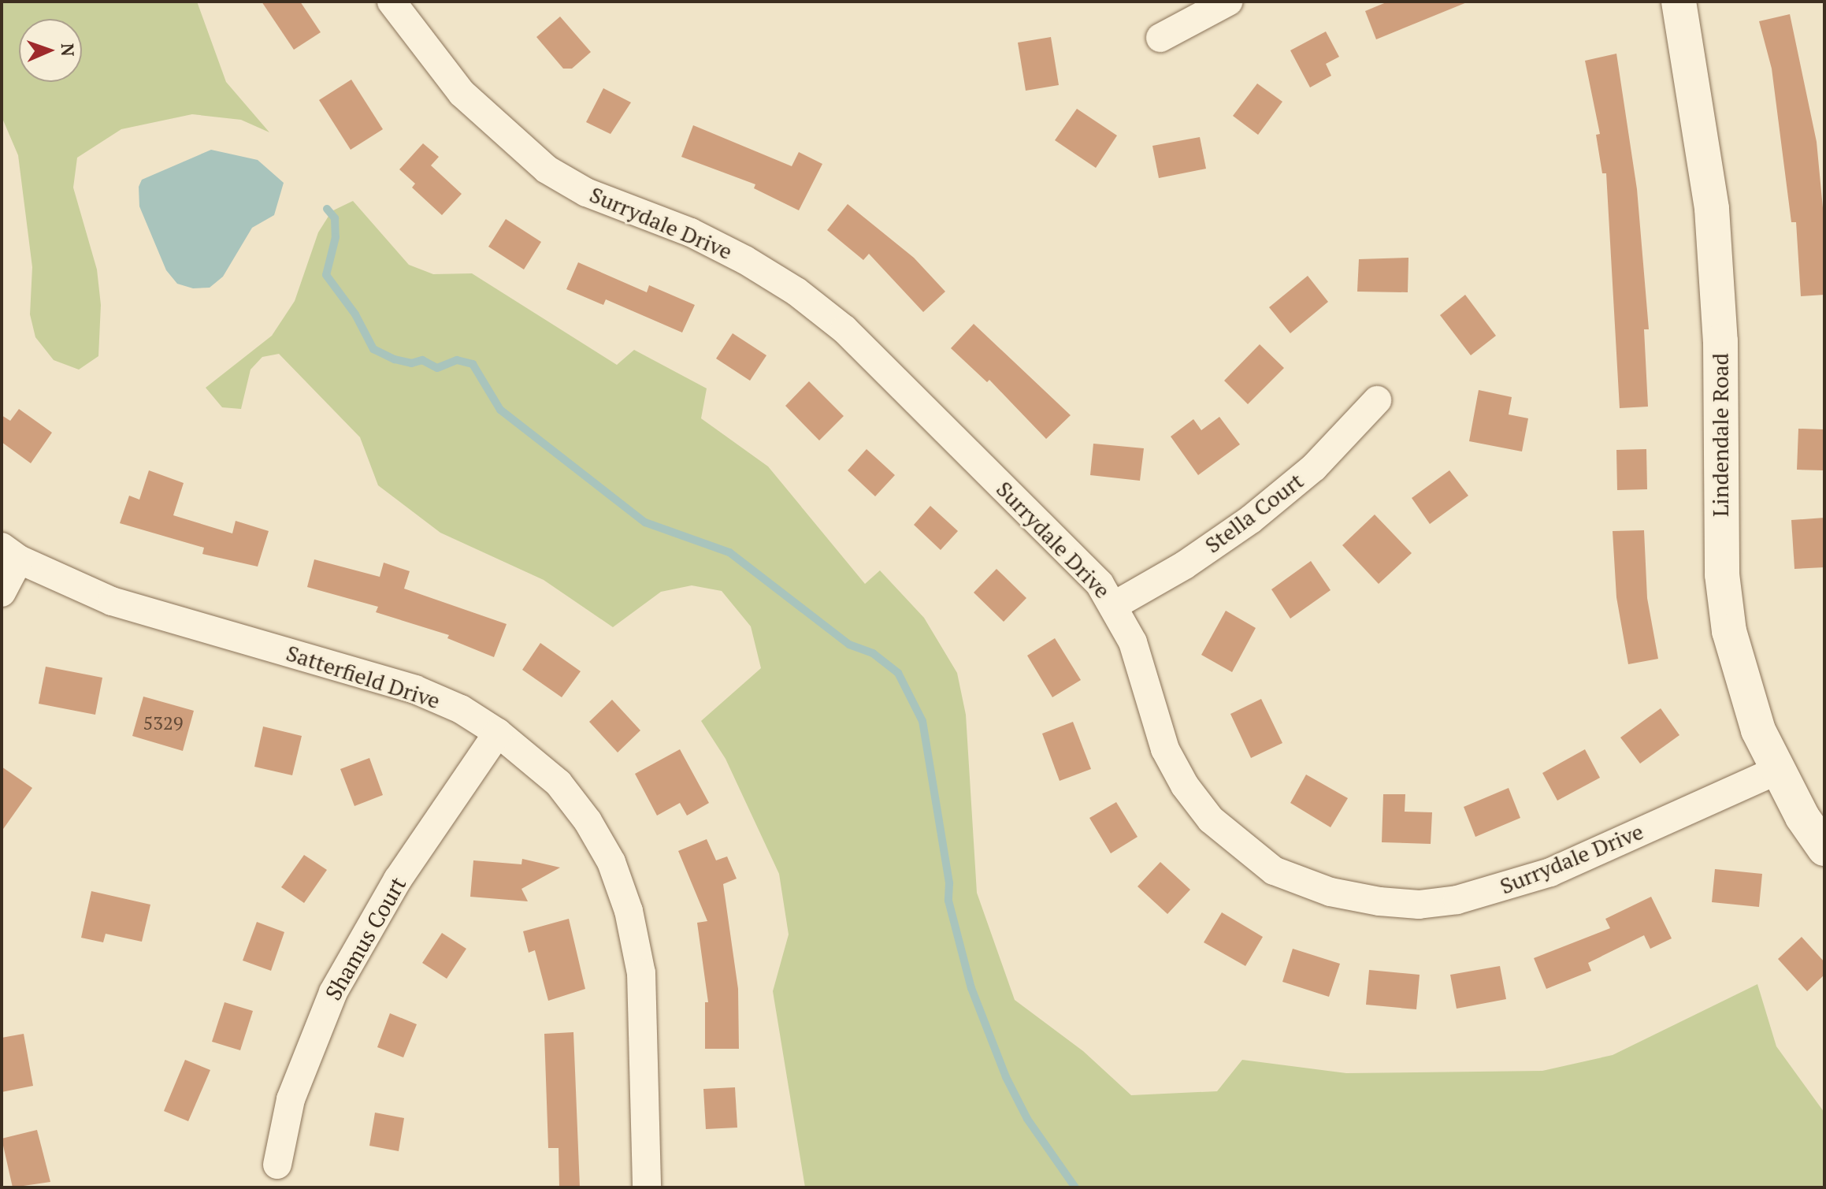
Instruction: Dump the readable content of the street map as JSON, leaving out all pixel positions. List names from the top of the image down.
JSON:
{
  "streets": {
    "street": [
      "Surrydale Drive",
      "Lindendale Road",
      "Stella Court",
      "Satterfield Drive",
      "Shamus Court"
    ]
  },
  "crossings": [
    ["Surrydale Drive", "Lindendale Road"],
    ["Surrydale Drive", "Stella Court"],
    ["Satterfield Drive", "Shamus Court"]
  ],
  "house_numbers": ["5329"],
  "north": "right"
}
